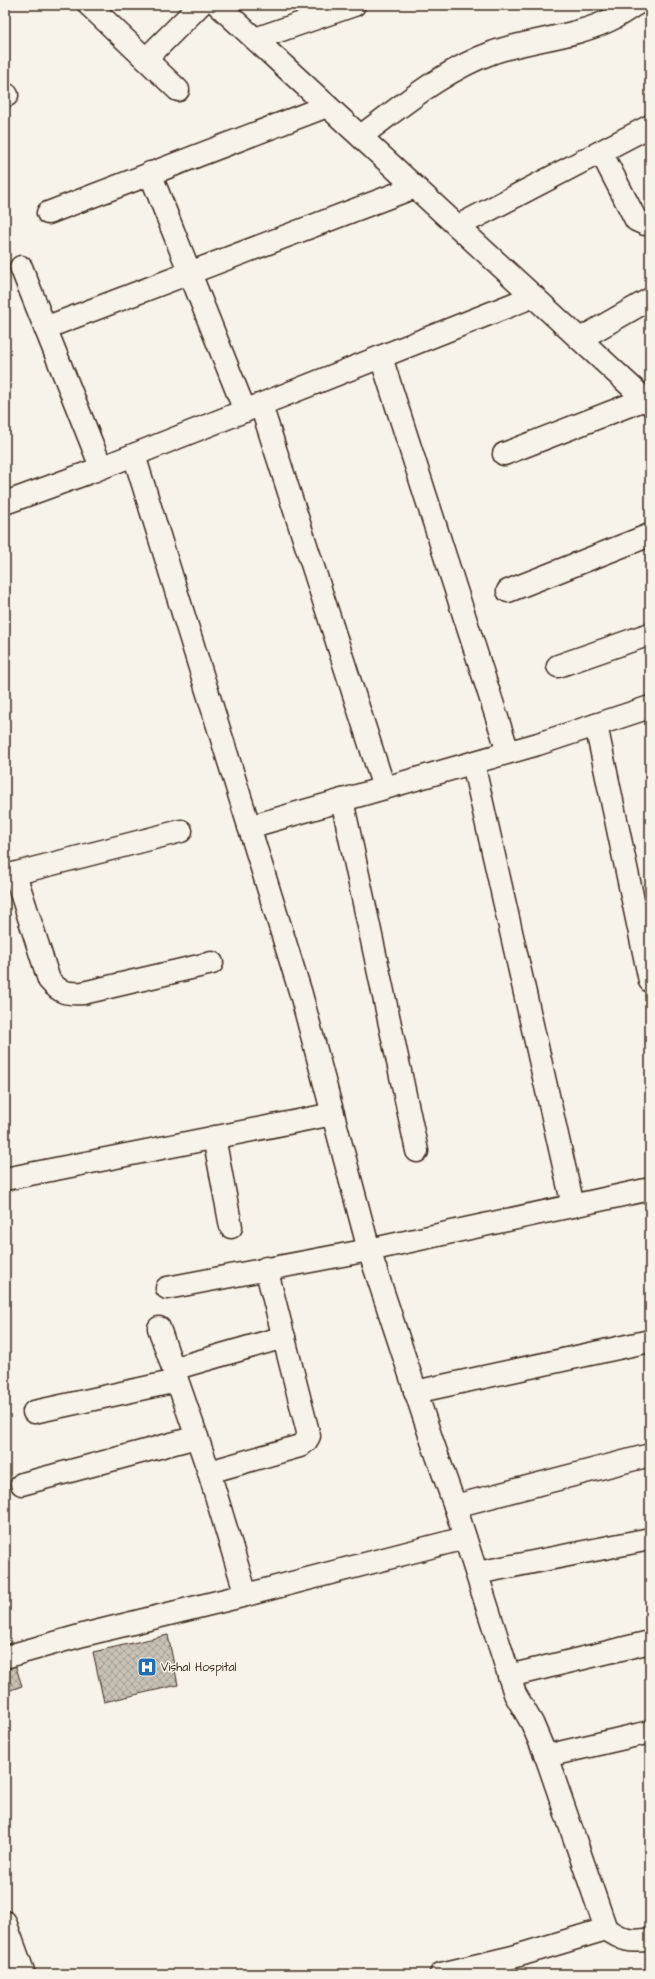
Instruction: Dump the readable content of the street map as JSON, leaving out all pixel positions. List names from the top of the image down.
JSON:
{
  "places": {
    "hospital": ["Vishal Hospital"]
  }
}
